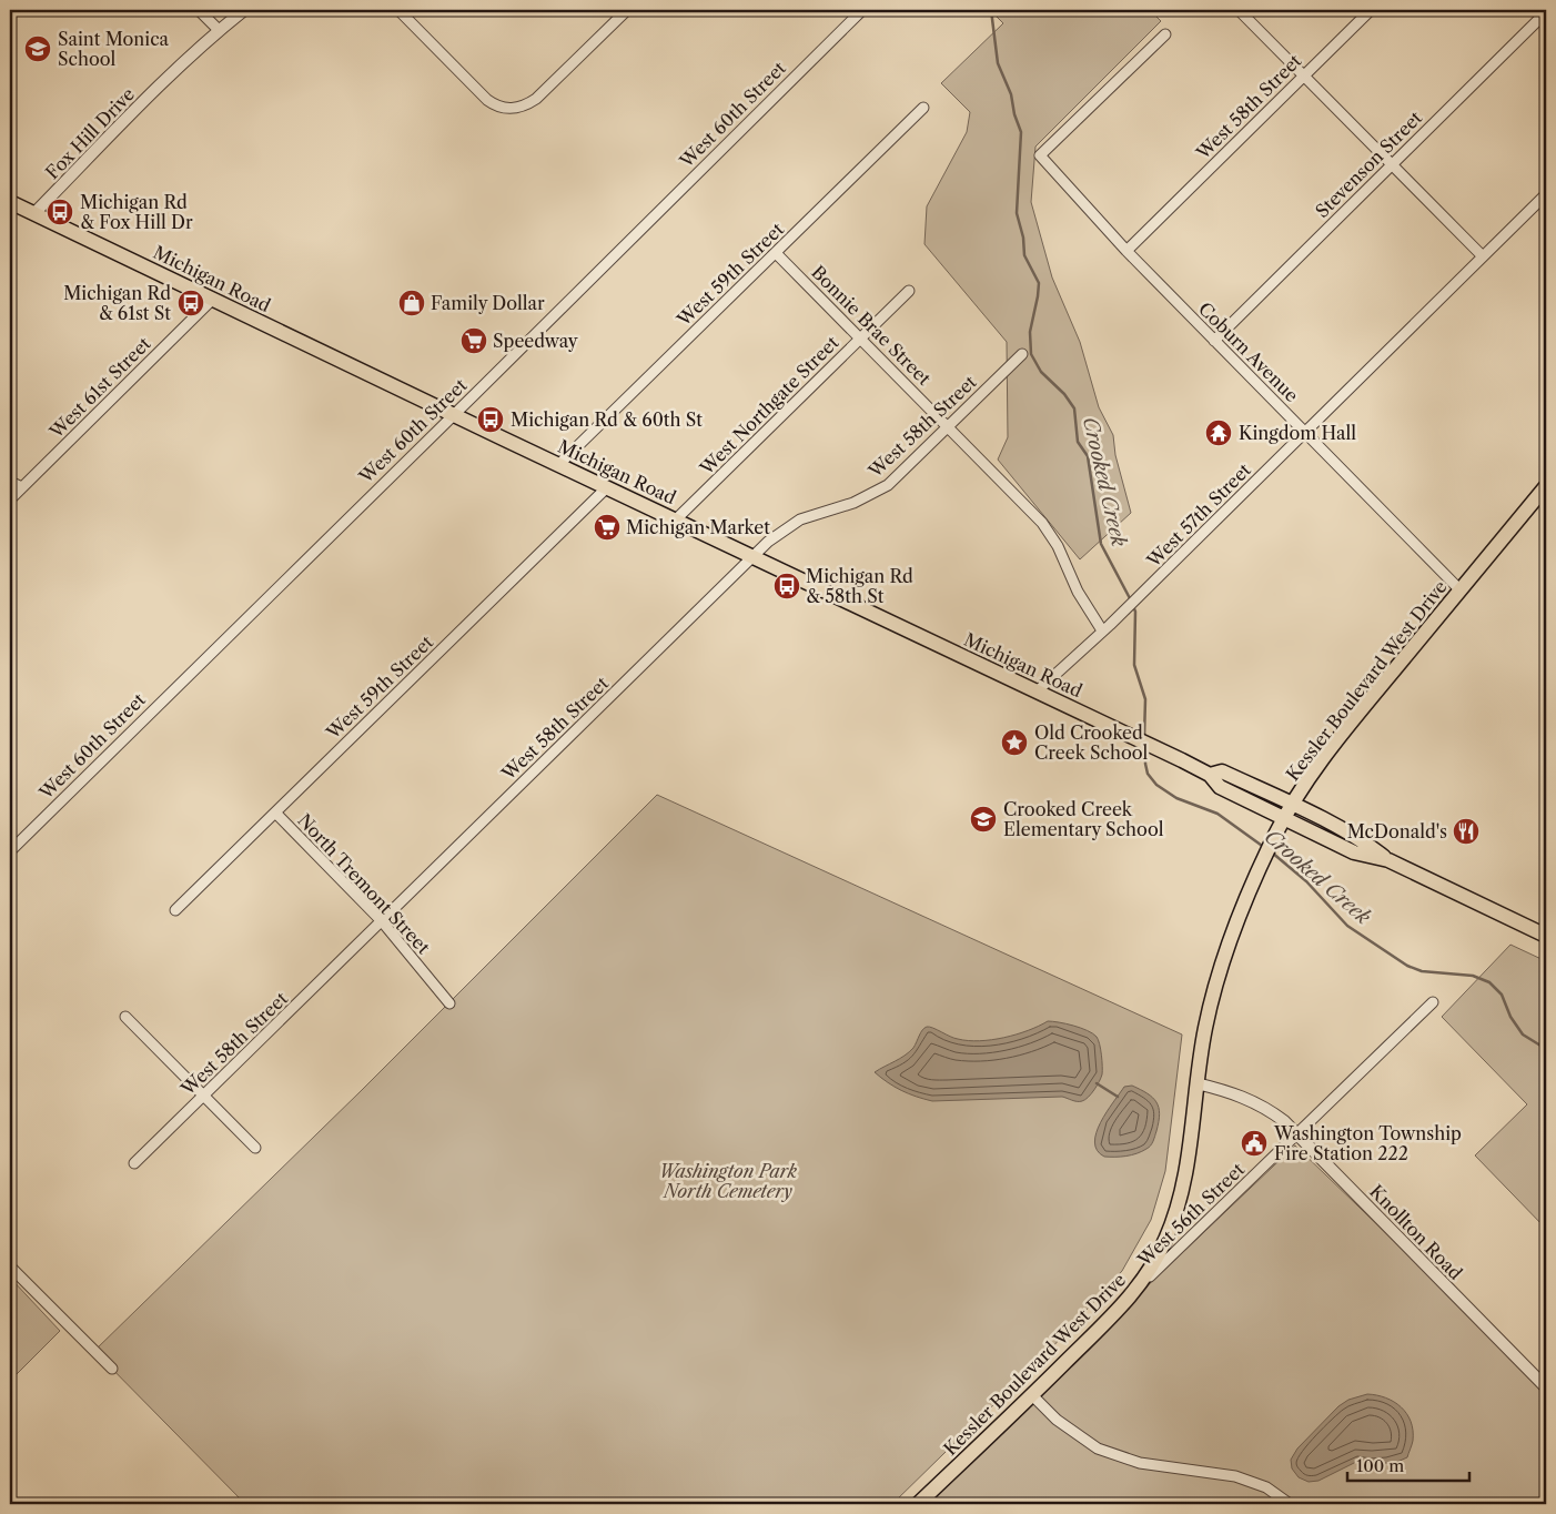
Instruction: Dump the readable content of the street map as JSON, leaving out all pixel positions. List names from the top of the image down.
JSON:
{
  "streets": {
    "main road": ["Michigan Road", "Kessler Boulevard West Drive"],
    "street": [
      "West 58th Street",
      "West 60th Street",
      "Fox Hill Drive",
      "Stevenson Street",
      "West 59th Street",
      "Bonnie Brae Street",
      "Coburn Avenue",
      "West 61st Street",
      "West Northgate Street",
      "West 57th Street",
      "North Tremont Street",
      "West 56th Street",
      "Knollton Road"
    ]
  },
  "crossings": [
    ["West 58th Street", "Michigan Road"],
    ["West 58th Street", "Bonnie Brae Street"],
    ["West 58th Street", "Coburn Avenue"],
    ["West 58th Street", "North Tremont Street"],
    ["West 60th Street", "Michigan Road"],
    ["Fox Hill Drive", "Michigan Road"],
    ["Stevenson Street", "Coburn Avenue"],
    ["West 59th Street", "Michigan Road"],
    ["West 59th Street", "Bonnie Brae Street"],
    ["West 59th Street", "North Tremont Street"],
    ["Michigan Road", "West 61st Street"],
    ["Michigan Road", "West Northgate Street"],
    ["Michigan Road", "West 57th Street"],
    ["Michigan Road", "Kessler Boulevard West Drive"],
    ["Bonnie Brae Street", "West Northgate Street"],
    ["Bonnie Brae Street", "West 57th Street"],
    ["Coburn Avenue", "West 57th Street"],
    ["Coburn Avenue", "Kessler Boulevard West Drive"],
    ["Kessler Boulevard West Drive", "West 56th Street"],
    ["Kessler Boulevard West Drive", "Knollton Road"],
    ["West 56th Street", "Knollton Road"]
  ],
  "water": ["Crooked Creek"],
  "parks": ["Washington Park North Cemetery"],
  "places": {
    "school or university": ["Saint Monica School", "Crooked Creek Elementary School"],
    "bus stop": [
      "Michigan Rd & Fox Hill Dr",
      "Michigan Rd & 61st St",
      "Michigan Rd & 60th St",
      "Michigan Rd & 58th St"
    ],
    "shop": ["Family Dollar"],
    "supermarket": ["Speedway", "Michigan Market"],
    "temple": ["Kingdom Hall"],
    "place": ["Old Crooked Creek School"],
    "restaurant": ["McDonald's"],
    "public building": ["Washington Township Fire Station 222"]
  },
  "scale_bar": "100 m"
}
